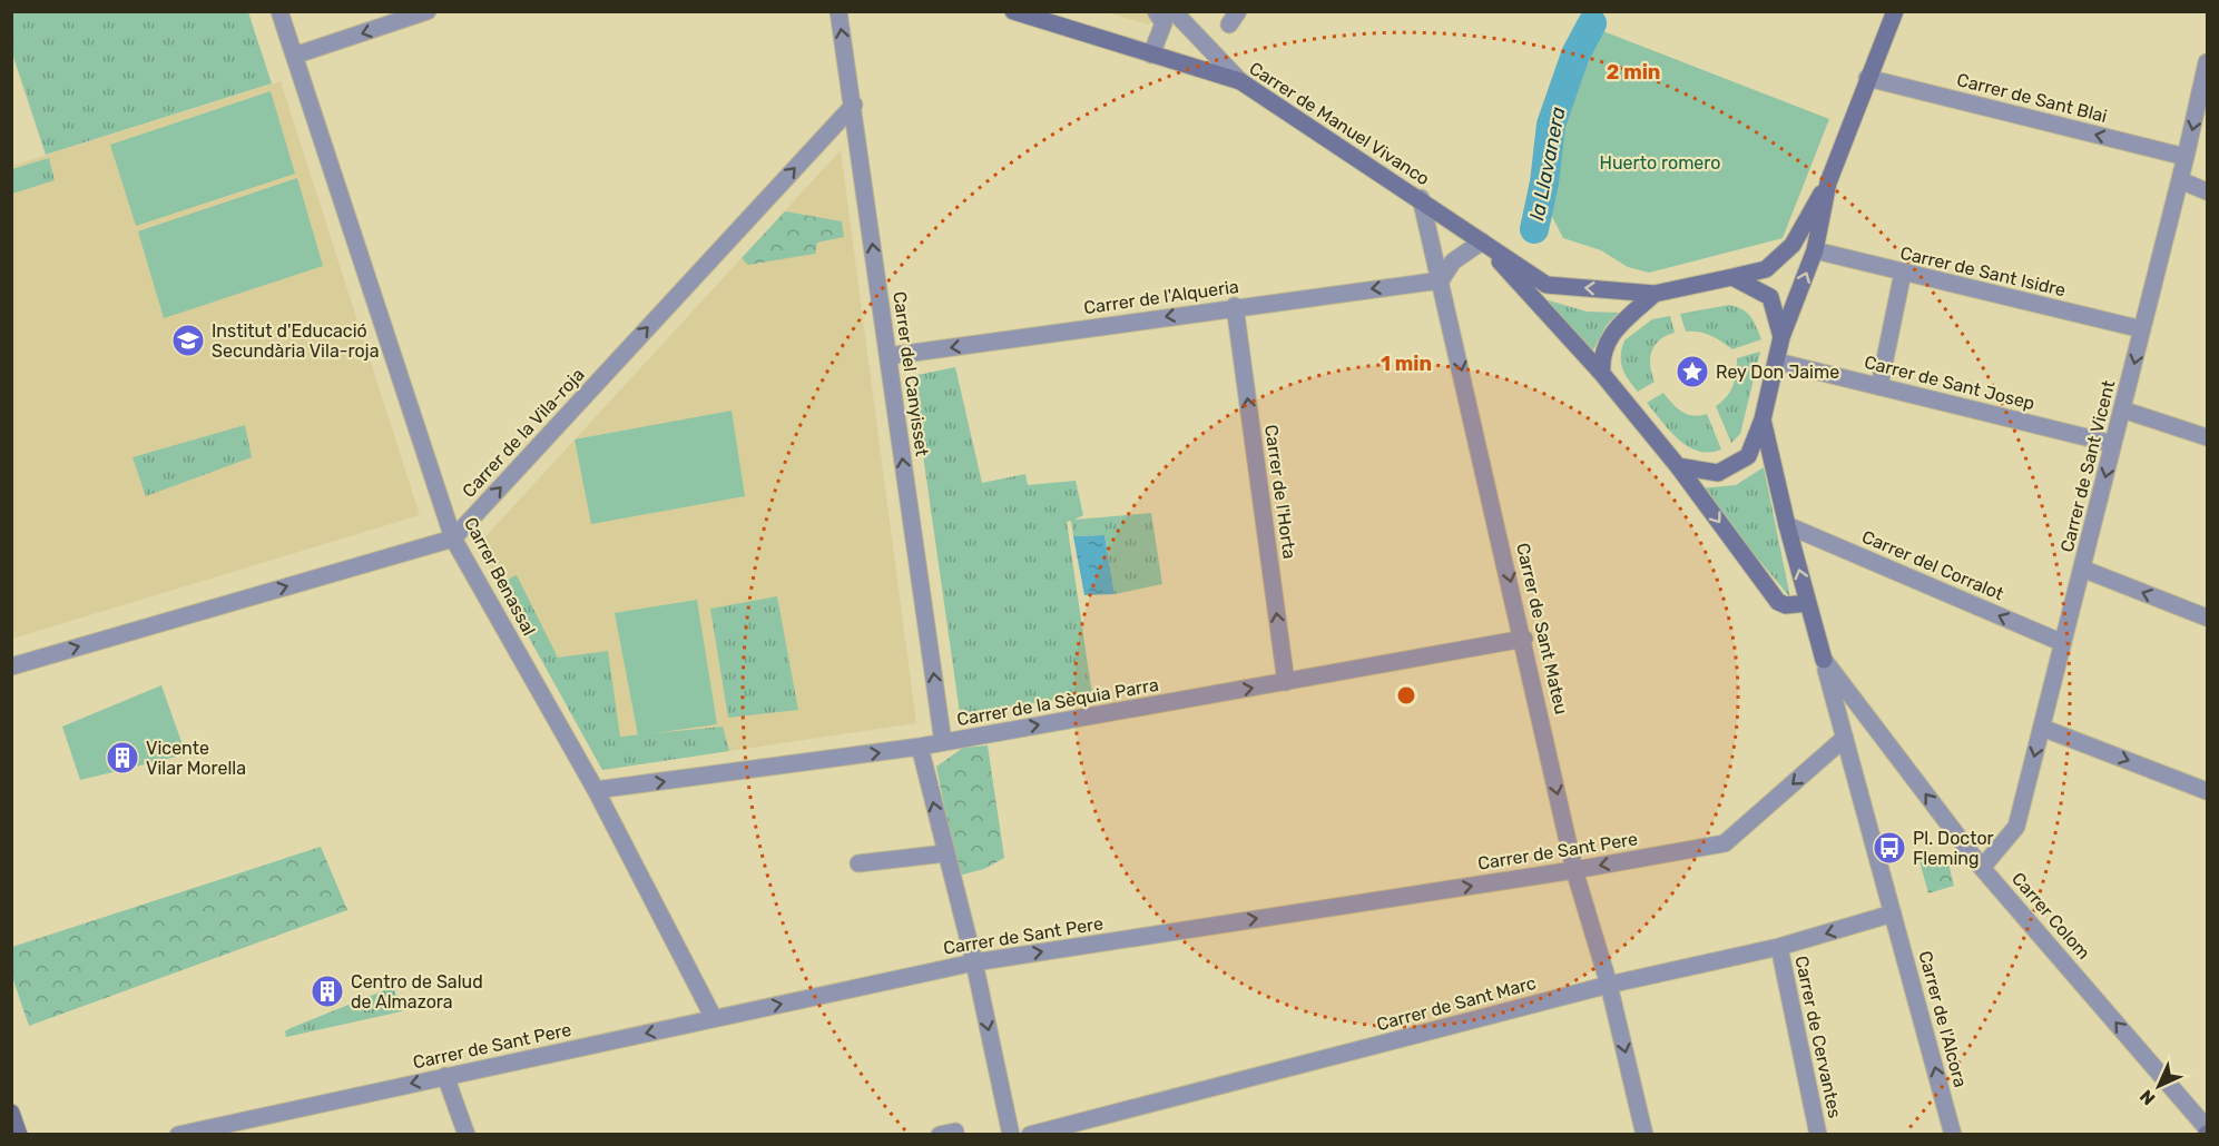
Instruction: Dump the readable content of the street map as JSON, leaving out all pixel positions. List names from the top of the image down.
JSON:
{
  "streets": {
    "street": [
      "Carrer de Sant Blai",
      "Carrer de Manuel Vivanco",
      "Carrer de Sant Isidre",
      "Carrer de l'Alqueria",
      "Carrer del Canyisset",
      "Carrer de Sant Josep",
      "Carrer de la Vila-roja",
      "Carrer de Sant Vicent",
      "Carrer de l'Horta",
      "Carrer del Corralot",
      "Carrer Benassal",
      "Carrer de Sant Mateu",
      "Carrer de la Sèquia Parra",
      "Carrer de Sant Pere",
      "Carrer Colom",
      "Carrer de Sant Marc",
      "Carrer de l'Alcora",
      "Carrer de Cervantes"
    ]
  },
  "crossings": [
    ["Carrer de Sant Blai", "Carrer de Sant Vicent"],
    ["Carrer de Manuel Vivanco", "Carrer de Sant Mateu"],
    ["Carrer de Sant Isidre", "Carrer de Sant Vicent"],
    ["Carrer de l'Alqueria", "Carrer del Canyisset"],
    ["Carrer de l'Alqueria", "Carrer de l'Horta"],
    ["Carrer de l'Alqueria", "Carrer de Sant Mateu"],
    ["Carrer del Canyisset", "Carrer de la Vila-roja"],
    ["Carrer del Canyisset", "Carrer de la Sèquia Parra"],
    ["Carrer de Sant Josep", "Carrer de Sant Vicent"],
    ["Carrer de la Vila-roja", "Carrer Benassal"],
    ["Carrer de Sant Vicent", "Carrer del Corralot"],
    ["Carrer de Sant Vicent", "Carrer Colom"],
    ["Carrer de l'Horta", "Carrer de la Sèquia Parra"],
    ["Carrer Benassal", "Carrer de la Sèquia Parra"],
    ["Carrer Benassal", "Carrer de Sant Pere"],
    ["Carrer de Sant Mateu", "Carrer de la Sèquia Parra"],
    ["Carrer de Sant Mateu", "Carrer de Sant Pere"],
    ["Carrer de Sant Mateu", "Carrer de Sant Marc"],
    ["Carrer de Sant Pere", "Carrer de l'Alcora"],
    ["Carrer Colom", "Carrer de l'Alcora"],
    ["Carrer de Sant Marc", "Carrer de l'Alcora"],
    ["Carrer de Sant Marc", "Carrer de Cervantes"]
  ],
  "one_way": [
    "Carrer de Sant Blai",
    "Carrer de l'Alqueria",
    "Carrer del Canyisset",
    "Carrer de la Vila-roja",
    "Carrer de Sant Vicent",
    "Carrer de l'Horta",
    "Carrer del Corralot",
    "Carrer de Sant Mateu",
    "Carrer de la Sèquia Parra",
    "Carrer Colom",
    "Carrer de l'Alcora"
  ],
  "water": ["la Llavanera"],
  "parks": ["Huerto romero"],
  "places": {
    "school or university": ["Institut d'Educació Secundària Vila-roja"],
    "place": ["Rey Don Jaime"],
    "building": ["Vicente Vilar Morella", "Centro de Salud de Almazora"],
    "bus stop": ["Pl. Doctor Fleming"]
  },
  "north": "bottom left",
  "rings": ["2 min", "1 min"]
}
